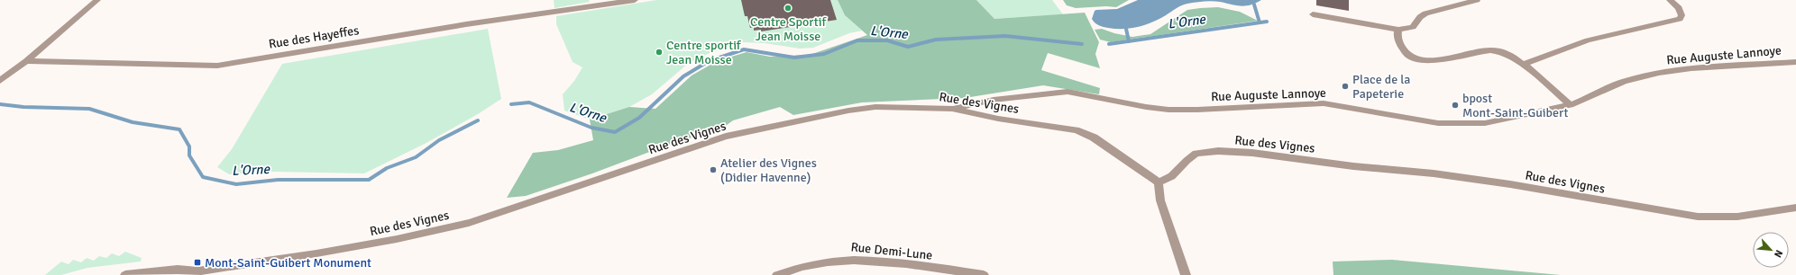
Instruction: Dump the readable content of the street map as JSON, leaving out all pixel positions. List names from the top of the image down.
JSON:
{
  "streets": {
    "street": [
      "Rue des Hayeffes",
      "Rue Auguste Lannoye",
      "Rue des Vignes",
      "Rue Demi-Lune"
    ]
  },
  "crossings": [
    ["Rue Auguste Lannoye", "Rue des Vignes"]
  ],
  "water": ["L'Orne"],
  "places": {
    "other": [
      "Centre Sportif Jean Moisse",
      "Centre sportif Jean Moisse",
      "Place de la Papeterie",
      "bpost Mont-Saint-Guibert",
      "Atelier des Vignes (Didier Havenne)"
    ],
    "transit": ["Mont-Saint-Guibert Monument"]
  },
  "north": "bottom right"
}
